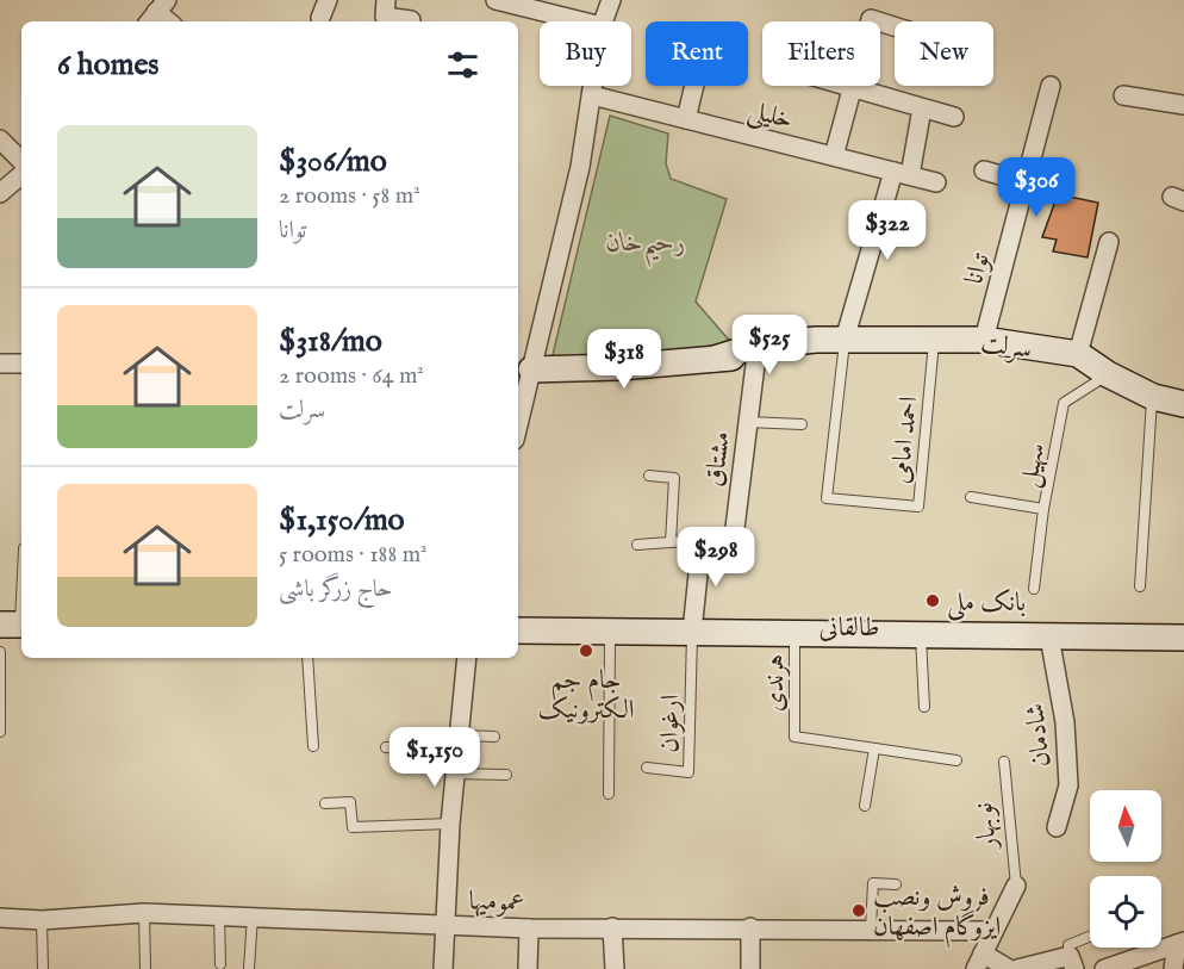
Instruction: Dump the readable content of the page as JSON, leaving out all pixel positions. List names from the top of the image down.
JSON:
{
  "streets": {
    "street": [
      "خلیلی",
      "توانا",
      "سرلت",
      "مشتاق",
      "طالقانی",
      "شادمان",
      "عمومیها"
    ],
    "lane": [
      "احمد امامی",
      "سهیل",
      "هرندی",
      "ارغوان",
      "نوبهار"
    ]
  },
  "crossings": [
    ["توانا", "سرلت"],
    ["سرلت", "احمد امامی"],
    ["سرلت", "مشتاق"],
    ["سرلت", "سهیل"],
    ["طالقانی", "هرندی"],
    ["طالقانی", "ارغوان"],
    ["طالقانی", "شادمان"]
  ],
  "parks": ["رحیم‌خان"],
  "places": ["بانک ملی", "جام جم الکترونیک", "فروش ونصب ایزوگام اصفهان"],
  "north": "top",
  "page": {
    "chip": [
      "Buy",
      "Rent",
      "Filters",
      "New"
    ],
    "heading": "6 homes",
    "list": [
      {
        "name": "$306/mo",
        "note": "2 rooms · 58 m² · توانا"
      },
      {
        "name": "$318/mo",
        "note": "2 rooms · 64 m² · سرلت"
      },
      {
        "name": "$1,150/mo",
        "note": "5 rooms · 188 m² · حاج زرگر باشی"
      }
    ],
    "price": [
      "$306",
      "$322",
      "$525",
      "$318",
      "$298",
      "$1,150"
    ]
  }
}
